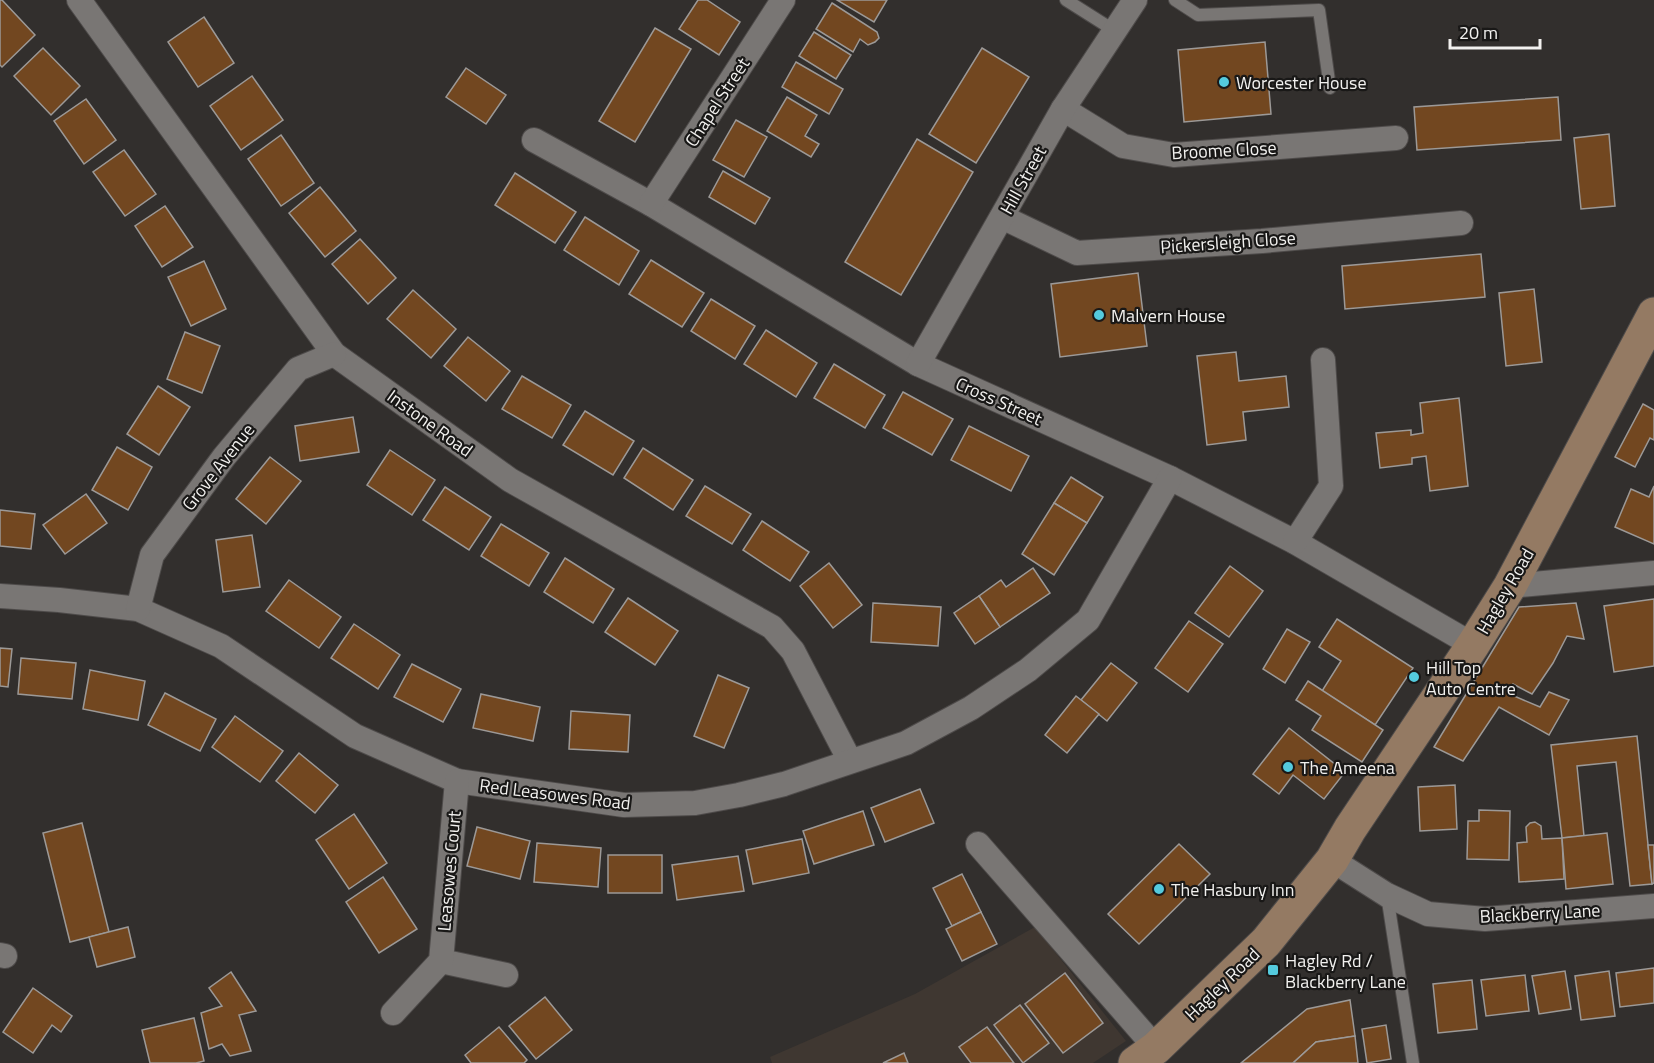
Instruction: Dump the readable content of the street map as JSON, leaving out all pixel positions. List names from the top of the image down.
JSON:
{
  "streets": {
    "main road": ["Hagley Road"],
    "street": [
      "Chapel Street",
      "Broome Close",
      "Hill Street",
      "Pickersleigh Close",
      "Cross Street",
      "Instone Road",
      "Grove Avenue",
      "Red Leasowes Road",
      "Leasowes Court",
      "Blackberry Lane"
    ]
  },
  "crossings": [
    ["Chapel Street", "Cross Street"],
    ["Broome Close", "Hill Street"],
    ["Hill Street", "Pickersleigh Close"],
    ["Hill Street", "Cross Street"],
    ["Cross Street", "Hagley Road"],
    ["Cross Street", "Red Leasowes Road"],
    ["Instone Road", "Grove Avenue"],
    ["Instone Road", "Red Leasowes Road"],
    ["Grove Avenue", "Red Leasowes Road"],
    ["Hagley Road", "Blackberry Lane"],
    ["Red Leasowes Road", "Leasowes Court"]
  ],
  "places": {
    "other": [
      "Worcester House",
      "Malvern House",
      "Hill Top Auto Centre",
      "The Ameena",
      "The Hasbury Inn"
    ],
    "transit": ["Hagley Rd / Blackberry Lane"]
  },
  "scale_bar": "20 m"
}
